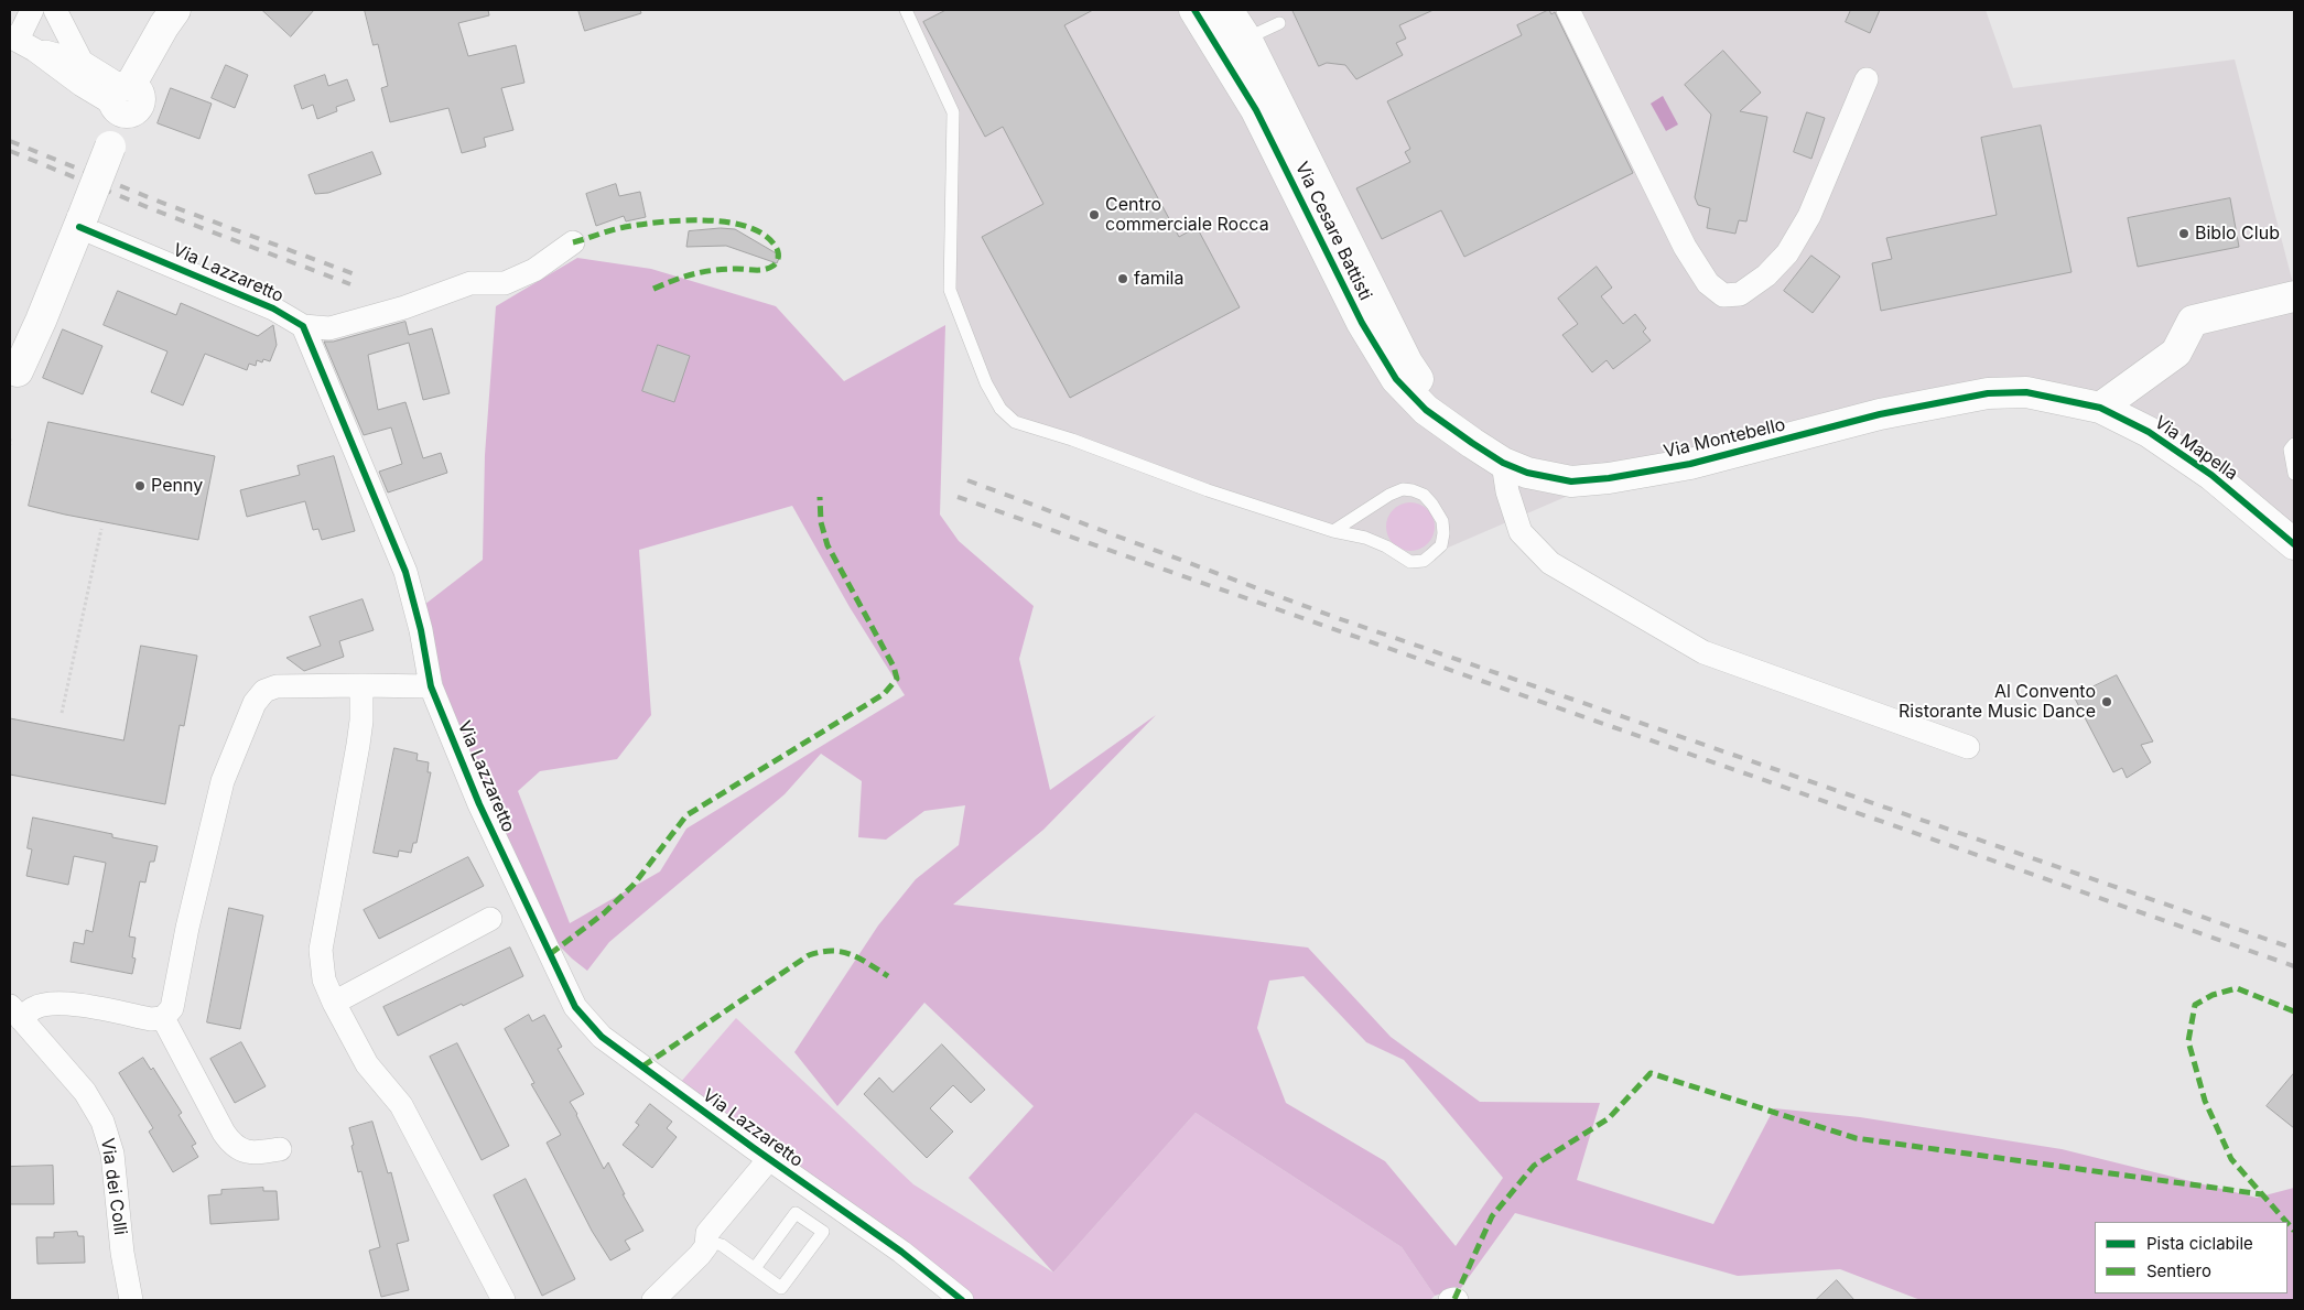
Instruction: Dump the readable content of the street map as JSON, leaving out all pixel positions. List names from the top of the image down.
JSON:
{
  "streets": {
    "street": [
      "Via Cesare Battisti",
      "Via Lazzaretto",
      "Via Montebello",
      "Via Mapella",
      "Via dei Colli"
    ]
  },
  "crossings": [
    ["Via Cesare Battisti", "Via Montebello"],
    ["Via Montebello", "Via Mapella"]
  ],
  "places": [
    "Centro commerciale Rocca",
    "Biblo Club",
    "famila",
    "Penny",
    "Al Convento Ristorante Music Dance"
  ],
  "legend": ["Pista ciclabile", "Sentiero"]
}
